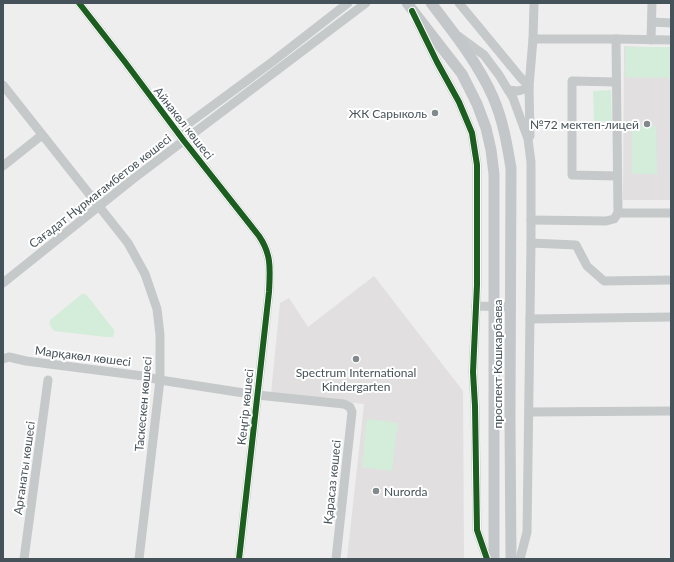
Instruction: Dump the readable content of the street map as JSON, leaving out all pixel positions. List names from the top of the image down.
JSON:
{
  "streets": {
    "main road": ["проспект Кошкарбаева"],
    "street": [
      "Айнакөл көшесі",
      "Сағадат Нұрмағамбетов көшесі",
      "Марқакөл көшесі",
      "Таскескен көшесі",
      "Кеңгір көшесі",
      "Арғанаты көшесі",
      "Қарасаз көшесі"
    ]
  },
  "crossings": [
    ["Айнакөл көшесі", "Сағадат Нұрмағамбетов көшесі"],
    ["Айнакөл көшесі", "Кеңгір көшесі"],
    ["Сағадат Нұрмағамбетов көшесі", "Таскескен көшесі"],
    ["Марқакөл көшесі", "Таскескен көшесі"],
    ["Марқакөл көшесі", "Кеңгір көшесі"],
    ["Марқакөл көшесі", "Қарасаз көшесі"]
  ],
  "places": [
    "ЖК Сарыколь",
    "№72 мектеп-лицей",
    "Spectrum International Kindergarten",
    "Nurorda"
  ]
}
